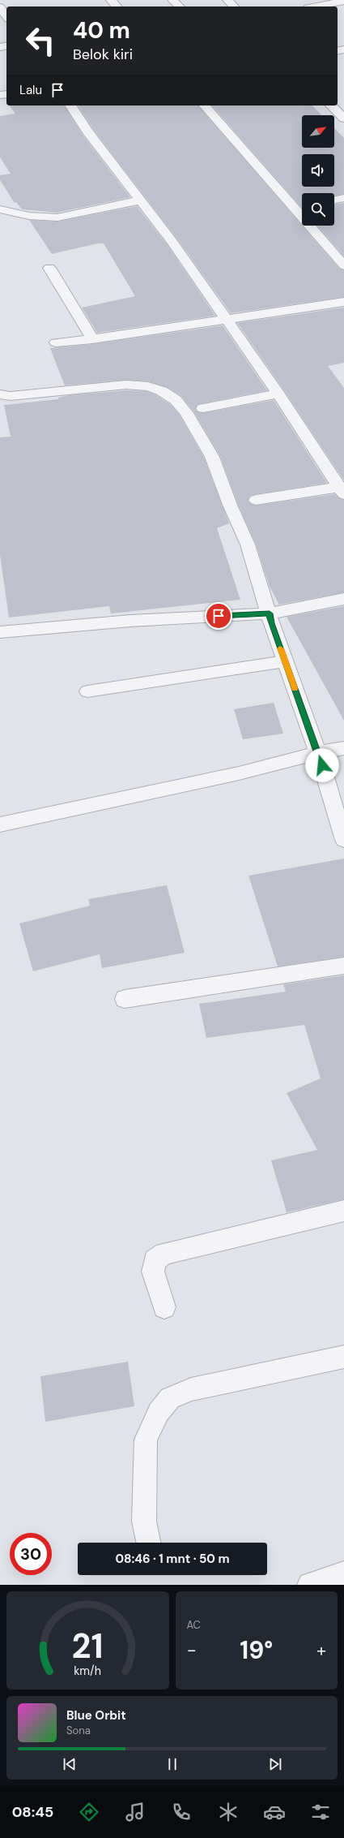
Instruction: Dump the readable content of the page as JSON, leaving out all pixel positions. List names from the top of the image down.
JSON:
{
  "north": "top right",
  "page": {
    "turn": ["40 m", "Belok kiri"],
    "then": "Lalu",
    "limit": "30",
    "trip": "08:46 · 1 mnt · 50 m",
    "tile": "AC",
    "heat": ["−", "19°", "+"],
    "song": ["Blue Orbit", "Sona"],
    "tabs": "08:45",
    "gauge": ["21", "km/h"]
  }
}
